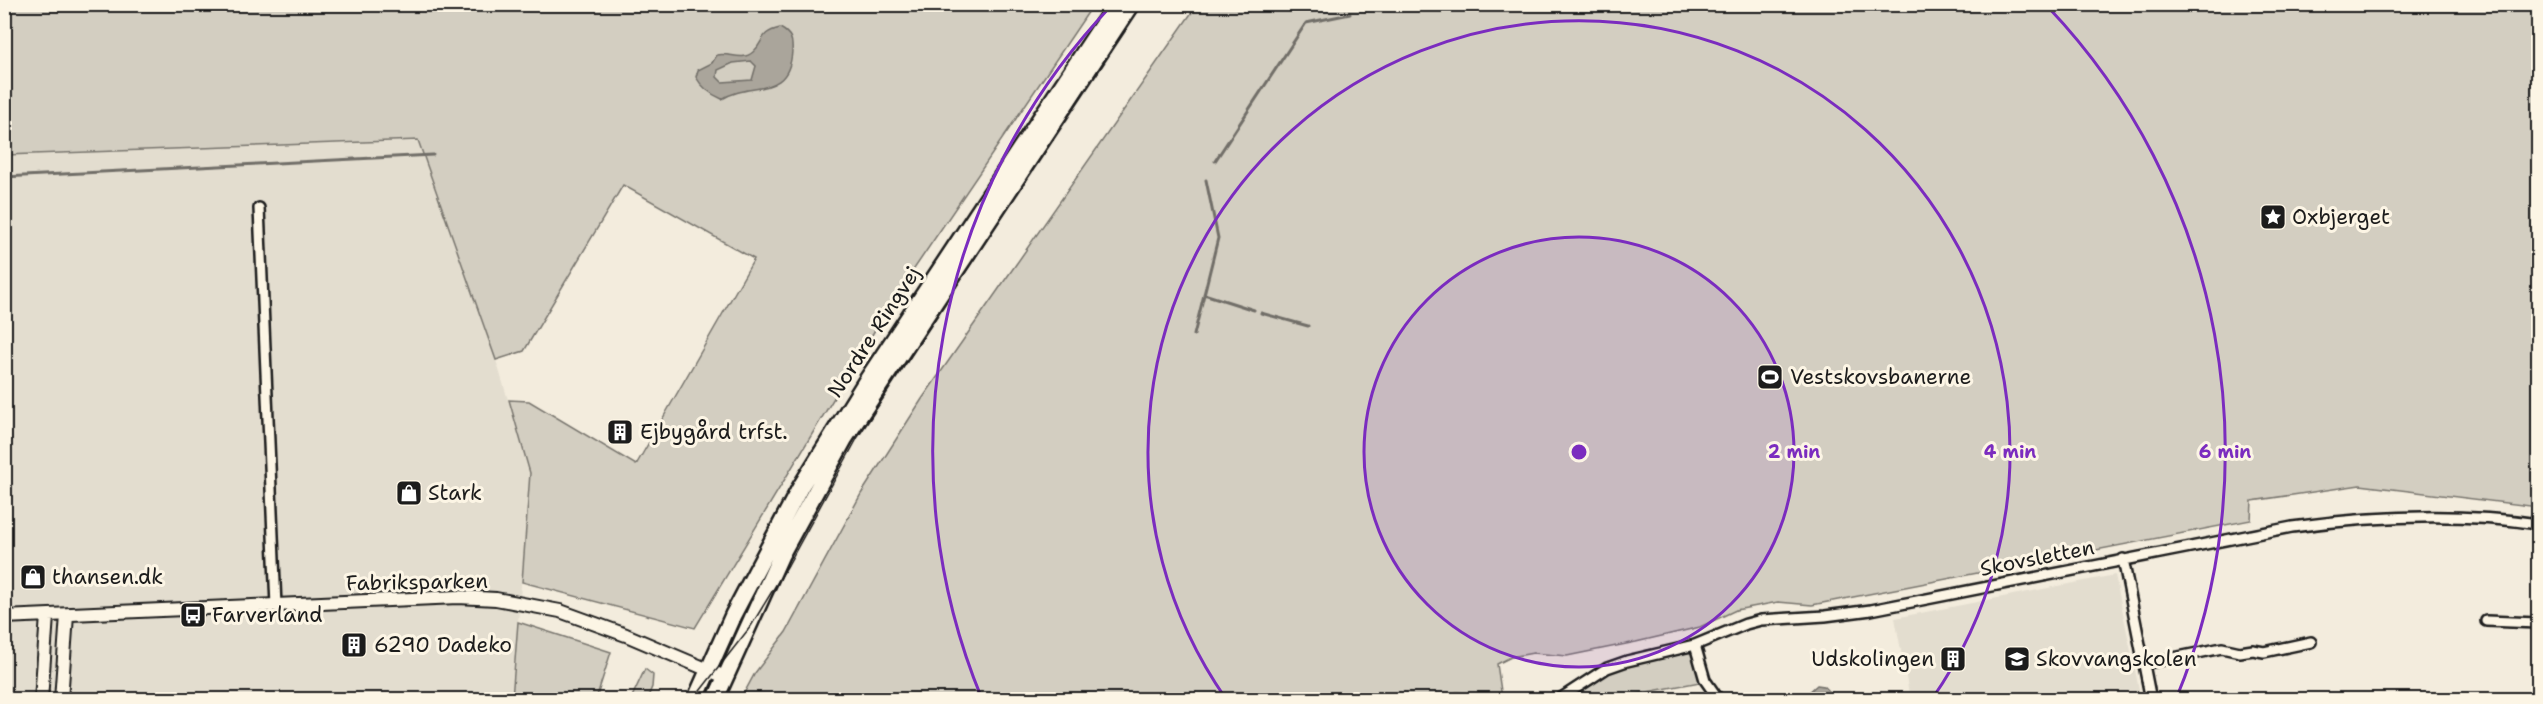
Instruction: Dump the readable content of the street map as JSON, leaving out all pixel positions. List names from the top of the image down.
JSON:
{
  "streets": {
    "main road": ["Nordre Ringvej"],
    "street": ["Skovsletten", "Fabriksparken"]
  },
  "crossings": [
    ["Nordre Ringvej", "Fabriksparken"]
  ],
  "places": {
    "place": ["Oxbjerget"],
    "sports": ["Vestskovsbanerne"],
    "building": ["Ejbygård trfst.", "6290 Dadeko", "Udskolingen"],
    "shop": ["Stark", "thansen.dk"],
    "bus stop": ["Farverland"],
    "school or university": ["Skovvangskolen"]
  },
  "rings": ["2 min", "4 min", "6 min"]
}
